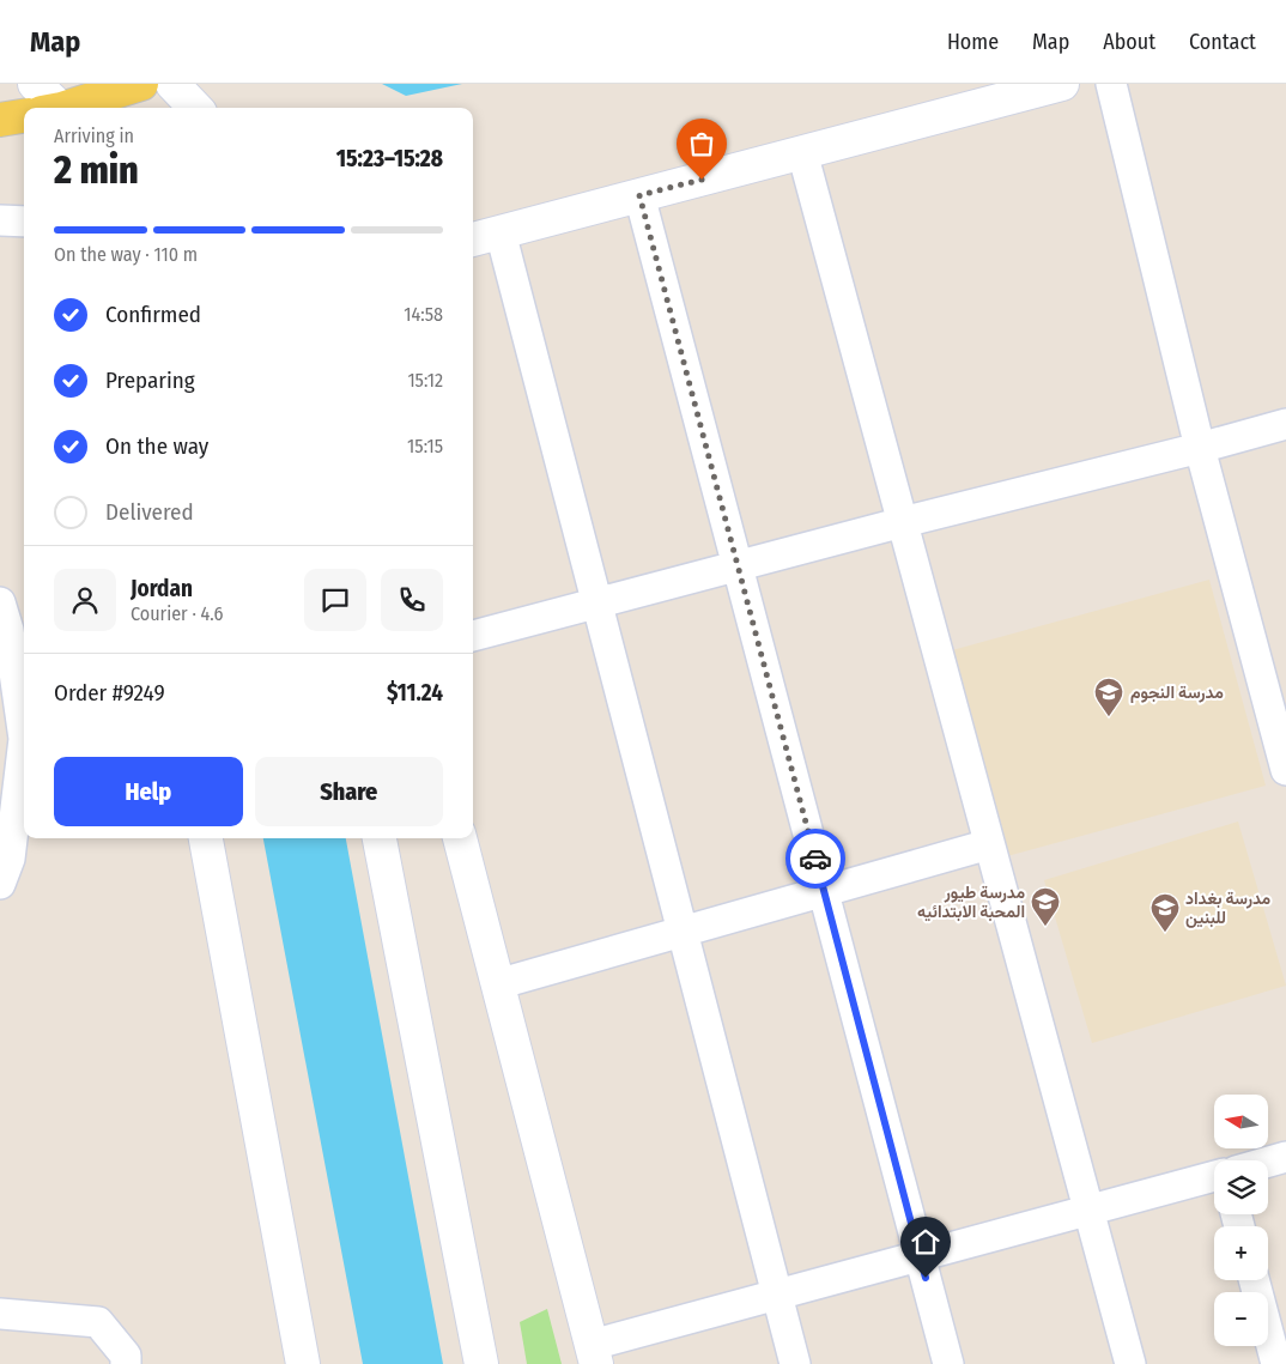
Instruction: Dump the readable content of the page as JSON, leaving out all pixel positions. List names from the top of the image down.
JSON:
{
  "places": {
    "school or university": ["مدرسة النجوم", "مدرسة طيور المحبة الابتدائيه", "مدرسة بغداد للبنين"]
  },
  "north": "left",
  "page": {
    "header": "Map",
    "nav": [
      "Home",
      "Map",
      "About",
      "Contact"
    ],
    "heading": ["2 min", "Arriving in", "15:23–15:28"],
    "panel": [
      "Jordan",
      "Courier · 4.6",
      "Order #9249",
      "$11.24"
    ],
    "bar": "On the way · 110 m",
    "list": [
      ["Confirmed", "14:58"],
      ["Preparing", "15:12"],
      ["On the way", "15:15"],
      "Delivered"
    ],
    "buttons": ["Help", "Share"],
    "map_buttons": ["+", "−"]
  }
}
